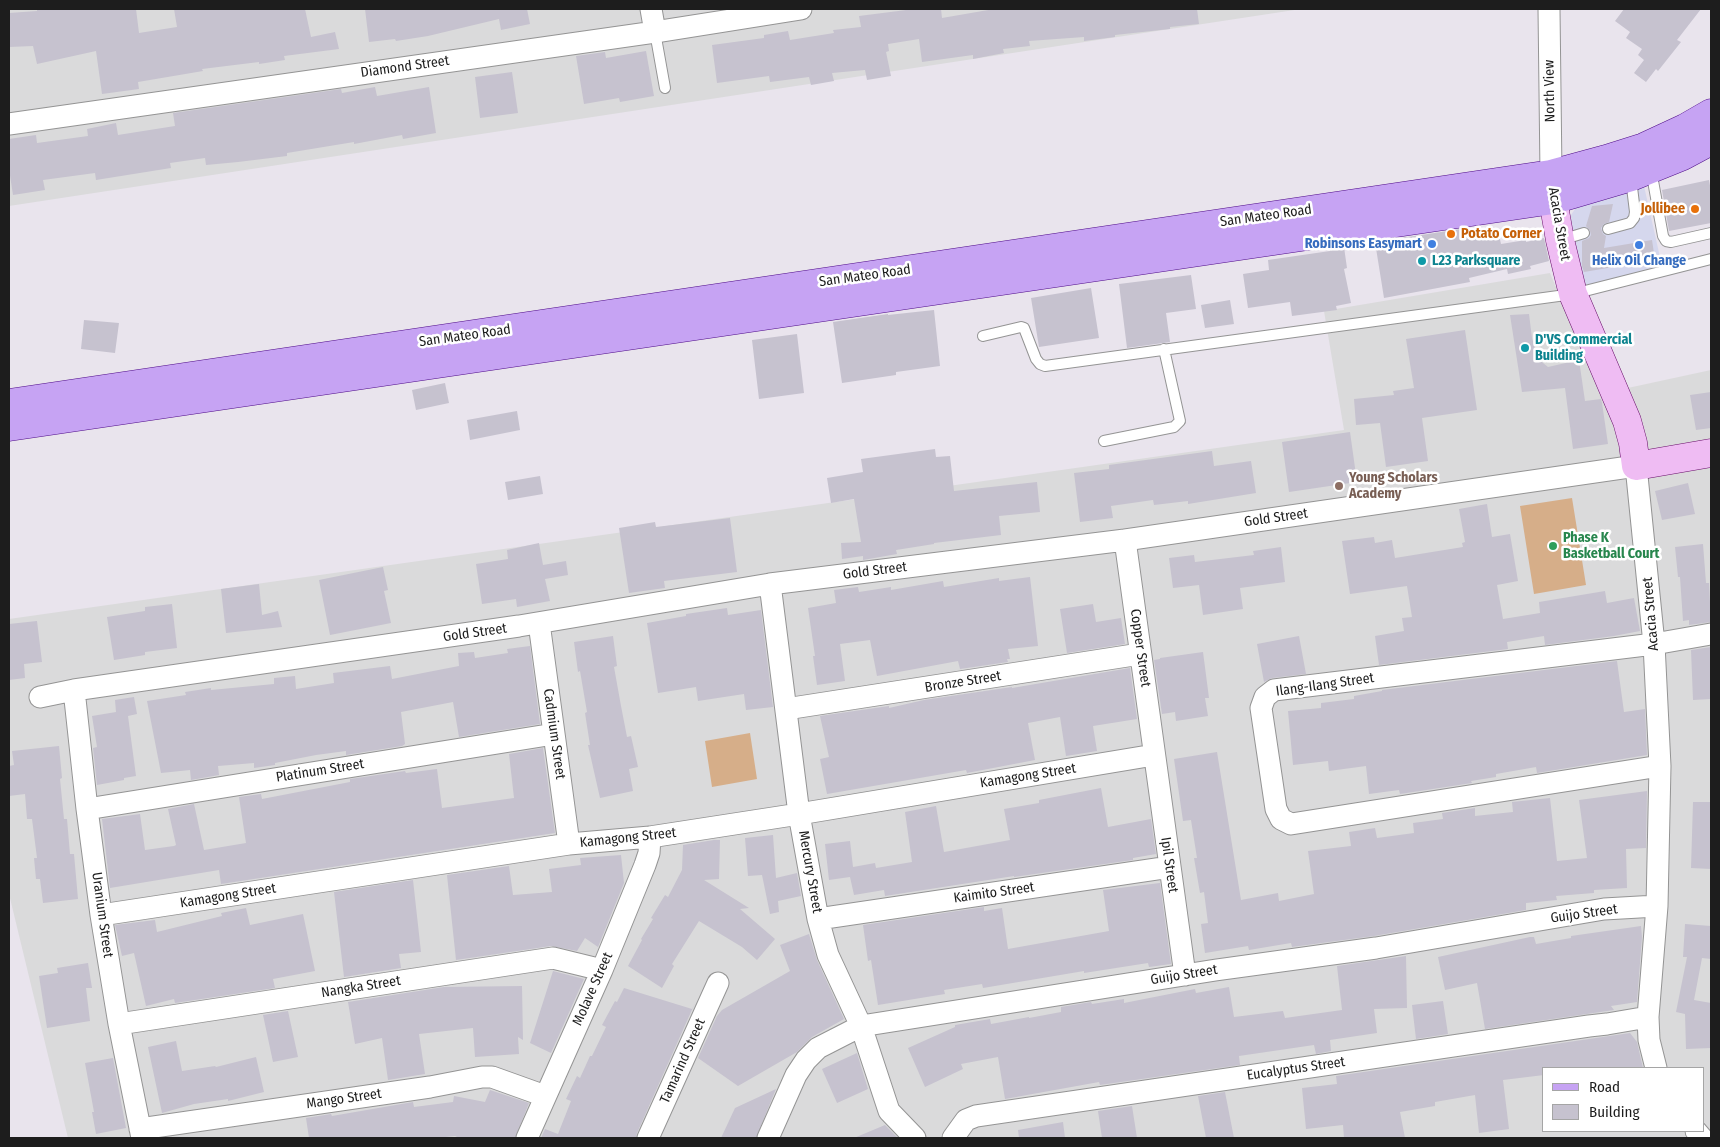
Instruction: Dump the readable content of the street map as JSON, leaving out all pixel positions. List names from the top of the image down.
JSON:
{
  "streets": {
    "main road": ["San Mateo Road"],
    "street": [
      "Diamond Street",
      "North View",
      "Acacia Street",
      "Gold Street",
      "Copper Street",
      "Bronze Street",
      "Ilang-Ilang Street",
      "Cadmium Street",
      "Platinum Street",
      "Kamagong Street",
      "Ipil Street",
      "Mercury Street",
      "Kaimito Street",
      "Guijo Street",
      "Uranium Street",
      "Nangka Street",
      "Molave Street",
      "Tamarind Street",
      "Eucalyptus Street",
      "Mango Street"
    ]
  },
  "crossings": [
    ["North View", "San Mateo Road"],
    ["North View", "Acacia Street"],
    ["San Mateo Road", "Acacia Street"],
    ["Acacia Street", "Gold Street"],
    ["Acacia Street", "Ilang-Ilang Street"],
    ["Acacia Street", "Guijo Street"],
    ["Acacia Street", "Eucalyptus Street"],
    ["Gold Street", "Copper Street"],
    ["Gold Street", "Cadmium Street"],
    ["Gold Street", "Mercury Street"],
    ["Gold Street", "Uranium Street"],
    ["Copper Street", "Bronze Street"],
    ["Copper Street", "Kamagong Street"],
    ["Copper Street", "Ipil Street"],
    ["Bronze Street", "Mercury Street"],
    ["Cadmium Street", "Platinum Street"],
    ["Cadmium Street", "Kamagong Street"],
    ["Platinum Street", "Uranium Street"],
    ["Kamagong Street", "Ipil Street"],
    ["Kamagong Street", "Mercury Street"],
    ["Kamagong Street", "Uranium Street"],
    ["Kamagong Street", "Molave Street"],
    ["Ipil Street", "Kaimito Street"],
    ["Ipil Street", "Guijo Street"],
    ["Mercury Street", "Kaimito Street"],
    ["Mercury Street", "Guijo Street"],
    ["Uranium Street", "Nangka Street"],
    ["Uranium Street", "Mango Street"],
    ["Nangka Street", "Molave Street"],
    ["Molave Street", "Mango Street"]
  ],
  "places": [
    "Jollibee",
    "Potato Corner",
    "Robinsons Easymart",
    "Helix Oil Change",
    "L23 Parksquare",
    "D'VS Commercial Building",
    "Young Scholars Academy",
    "Phase K Basketball Court"
  ],
  "legend": ["Road", "Building"]
}
